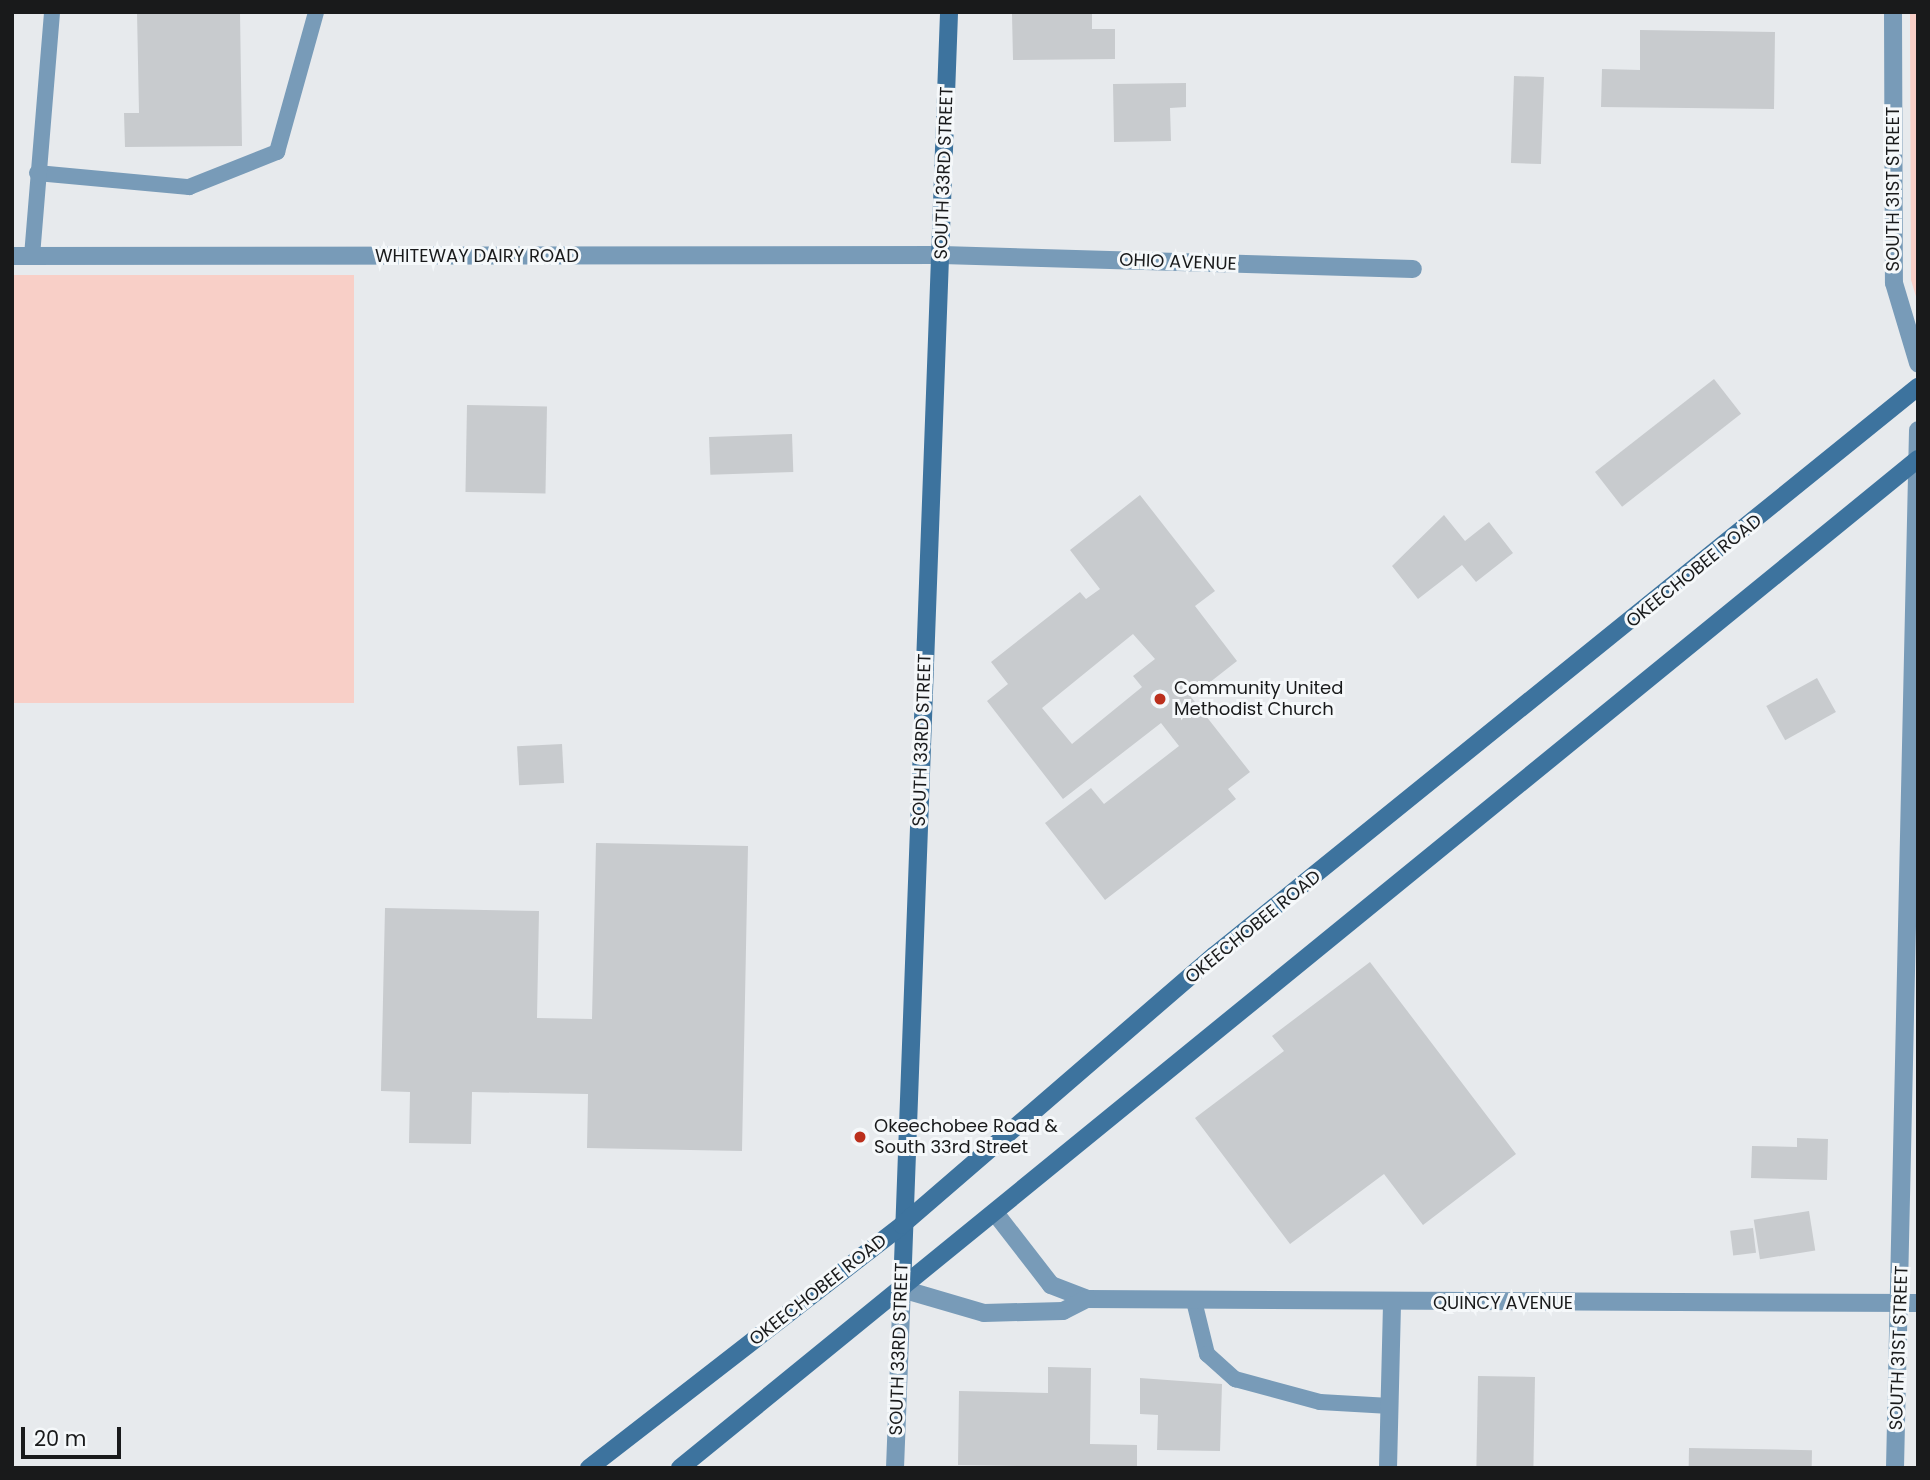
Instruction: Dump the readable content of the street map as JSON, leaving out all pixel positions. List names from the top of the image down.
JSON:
{
  "streets": {
    "main road": ["SOUTH 33RD STREET", "OKEECHOBEE ROAD"],
    "street": [
      "SOUTH 31ST STREET",
      "WHITEWAY DAIRY ROAD",
      "OHIO AVENUE",
      "QUINCY AVENUE"
    ]
  },
  "crossings": [
    ["SOUTH 33RD STREET", "WHITEWAY DAIRY ROAD"],
    ["SOUTH 33RD STREET", "OHIO AVENUE"],
    ["SOUTH 33RD STREET", "OKEECHOBEE ROAD"],
    ["SOUTH 33RD STREET", "QUINCY AVENUE"],
    ["SOUTH 31ST STREET", "QUINCY AVENUE"],
    ["WHITEWAY DAIRY ROAD", "OHIO AVENUE"]
  ],
  "places": ["Community United Methodist Church", "Okeechobee Road & South 33rd Street"],
  "scale_bar": "20 m"
}
